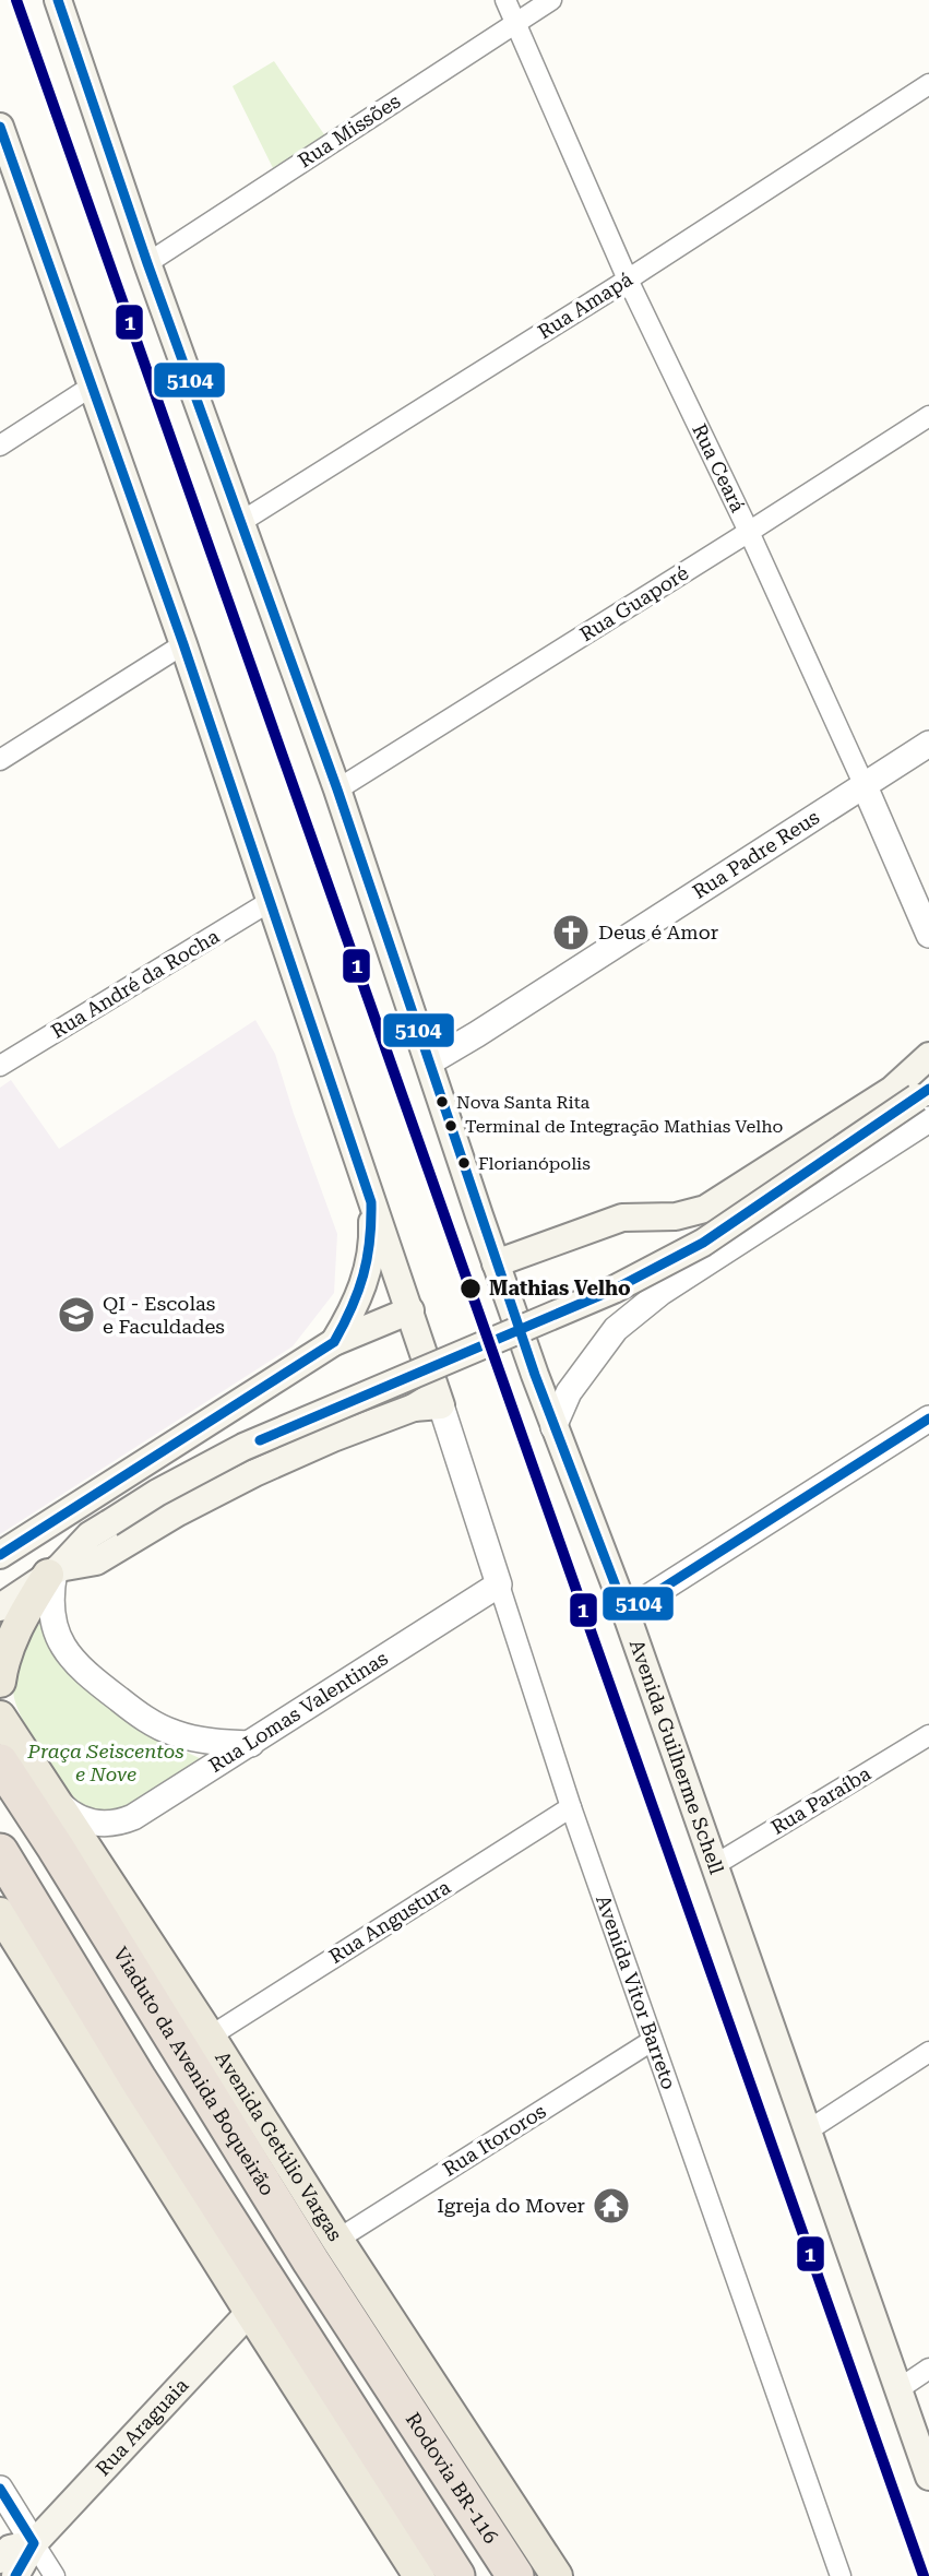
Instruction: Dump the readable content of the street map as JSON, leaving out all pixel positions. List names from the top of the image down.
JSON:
{
  "streets": {
    "highway": ["Viaduto da Avenida Boqueirão", "Rodovia BR-116"],
    "main road": ["Avenida Guilherme Schell", "Avenida Getúlio Vargas", "Rua Araguaia"],
    "street": [
      "Rua Missões",
      "Rua Amapá",
      "Rua Ceará",
      "Rua Guaporé",
      "Rua Padre Reus",
      "Rua André da Rocha",
      "Rua Lomas Valentinas",
      "Rua Paraíba",
      "Rua Angustura",
      "Avenida Vitor Barreto",
      "Rua Itororos"
    ]
  },
  "crossings": [
    ["Rua Missões", "Rua Ceará"],
    ["Rua Missões", "Avenida Guilherme Schell"],
    ["Rua Amapá", "Rua Ceará"],
    ["Rua Amapá", "Avenida Guilherme Schell"],
    ["Rua Ceará", "Rua Guaporé"],
    ["Rua Ceará", "Rua Padre Reus"],
    ["Rua Guaporé", "Avenida Guilherme Schell"],
    ["Rua Padre Reus", "Avenida Guilherme Schell"],
    ["Rua Lomas Valentinas", "Avenida Vitor Barreto"],
    ["Rua Lomas Valentinas", "Avenida Getúlio Vargas"],
    ["Avenida Guilherme Schell", "Rua Paraíba"],
    ["Rua Angustura", "Avenida Vitor Barreto"],
    ["Rua Angustura", "Avenida Getúlio Vargas"],
    ["Avenida Vitor Barreto", "Rua Itororos"],
    ["Viaduto da Avenida Boqueirão", "Avenida Getúlio Vargas"],
    ["Viaduto da Avenida Boqueirão", "Rodovia BR-116"],
    ["Rua Itororos", "Avenida Getúlio Vargas"]
  ],
  "parks": ["Praça Seiscentos e Nove"],
  "places": {
    "church": ["Deus é Amor"],
    "other": [
      "Nova Santa Rita",
      "Terminal de Integração Mathias Velho",
      "Florianópolis",
      "Mathias Velho"
    ],
    "school or university": ["QI - Escolas e Faculdades"],
    "temple": ["Igreja do Mover"]
  },
  "lines": ["transit line 1", "transit line 5104"]
}
